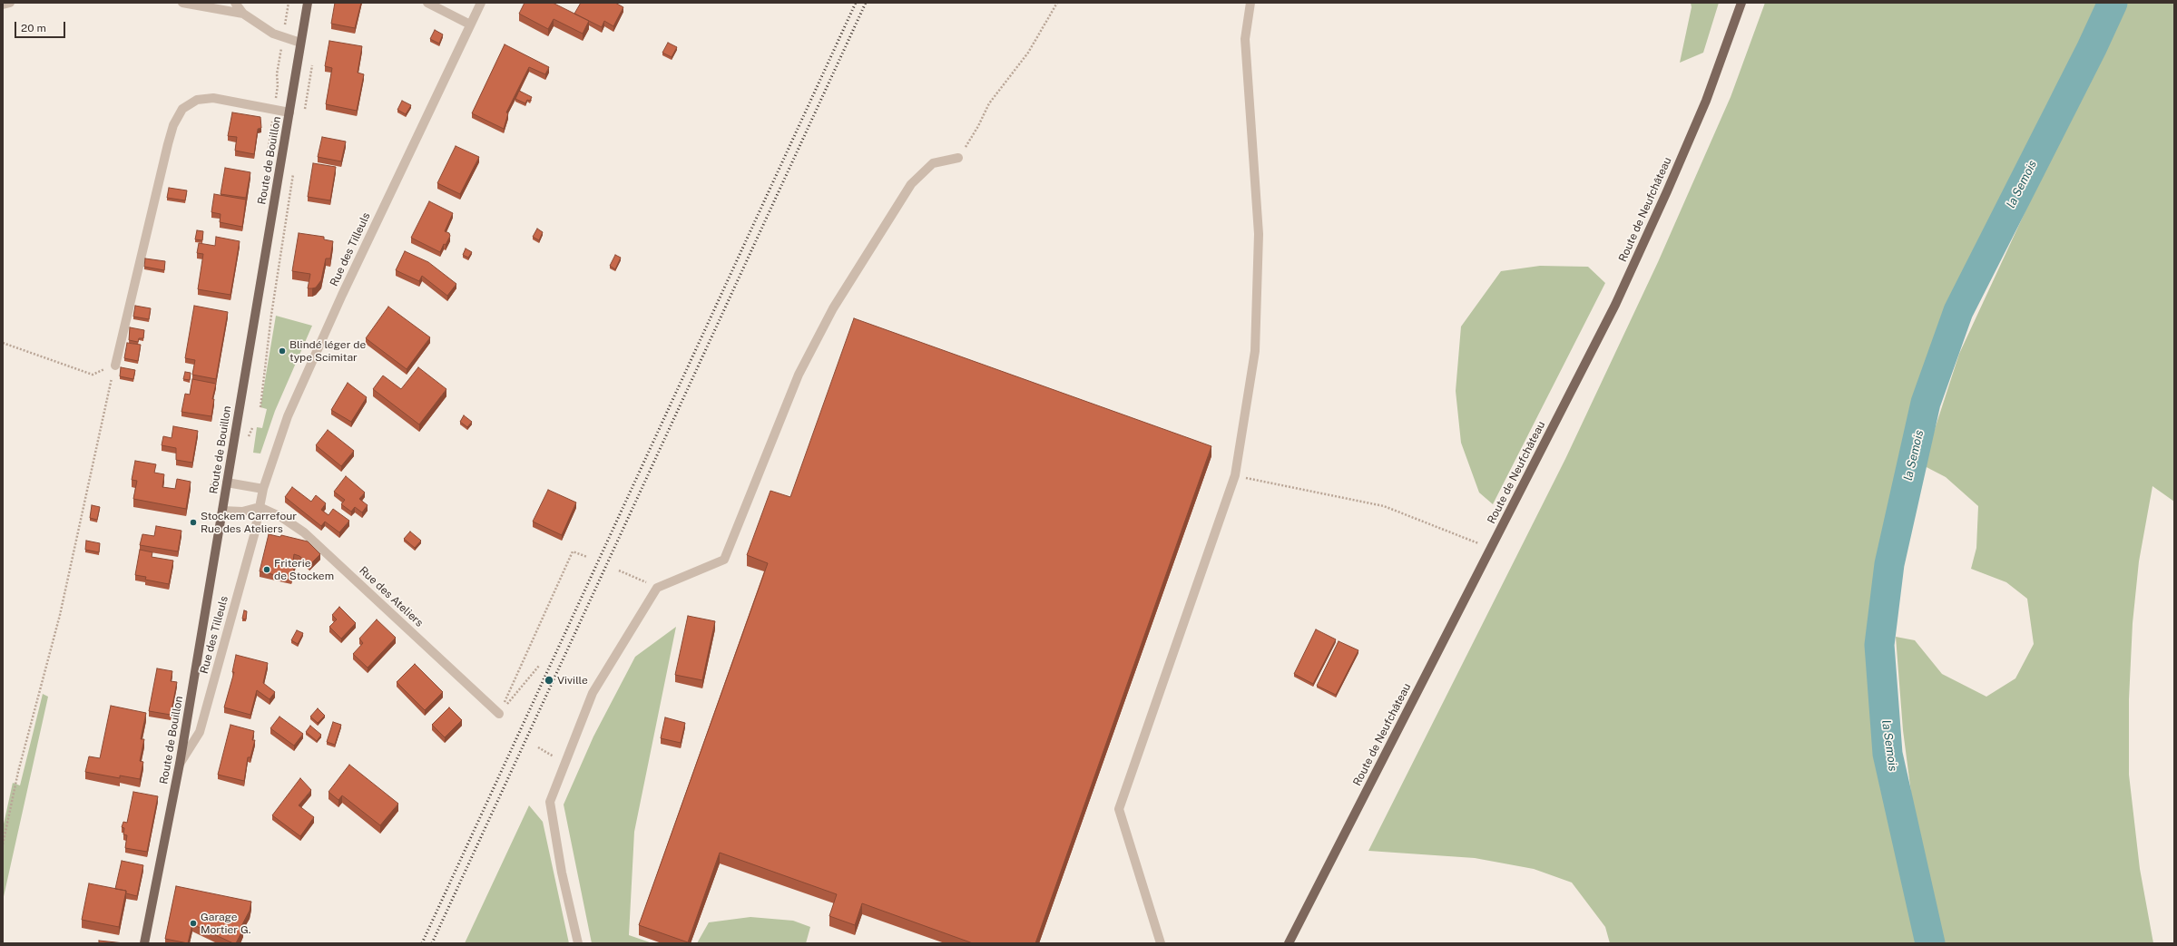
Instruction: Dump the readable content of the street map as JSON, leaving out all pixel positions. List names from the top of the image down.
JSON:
{
  "streets": {
    "main road": ["Route de Bouillon", "Route de Neufchâteau"],
    "street": ["Rue des Tilleuls", "Rue des Ateliers"]
  },
  "crossings": [
    ["Route de Bouillon", "Rue des Tilleuls"],
    ["Rue des Tilleuls", "Rue des Ateliers"]
  ],
  "water": ["la Semois"],
  "places": [
    "Blindé léger de type Scimitar",
    "Stockem Carrefour Rue des Ateliers",
    "Friterie de Stockem",
    "Viville",
    "Garage Mortier G."
  ],
  "scale_bar": "20 m"
}
